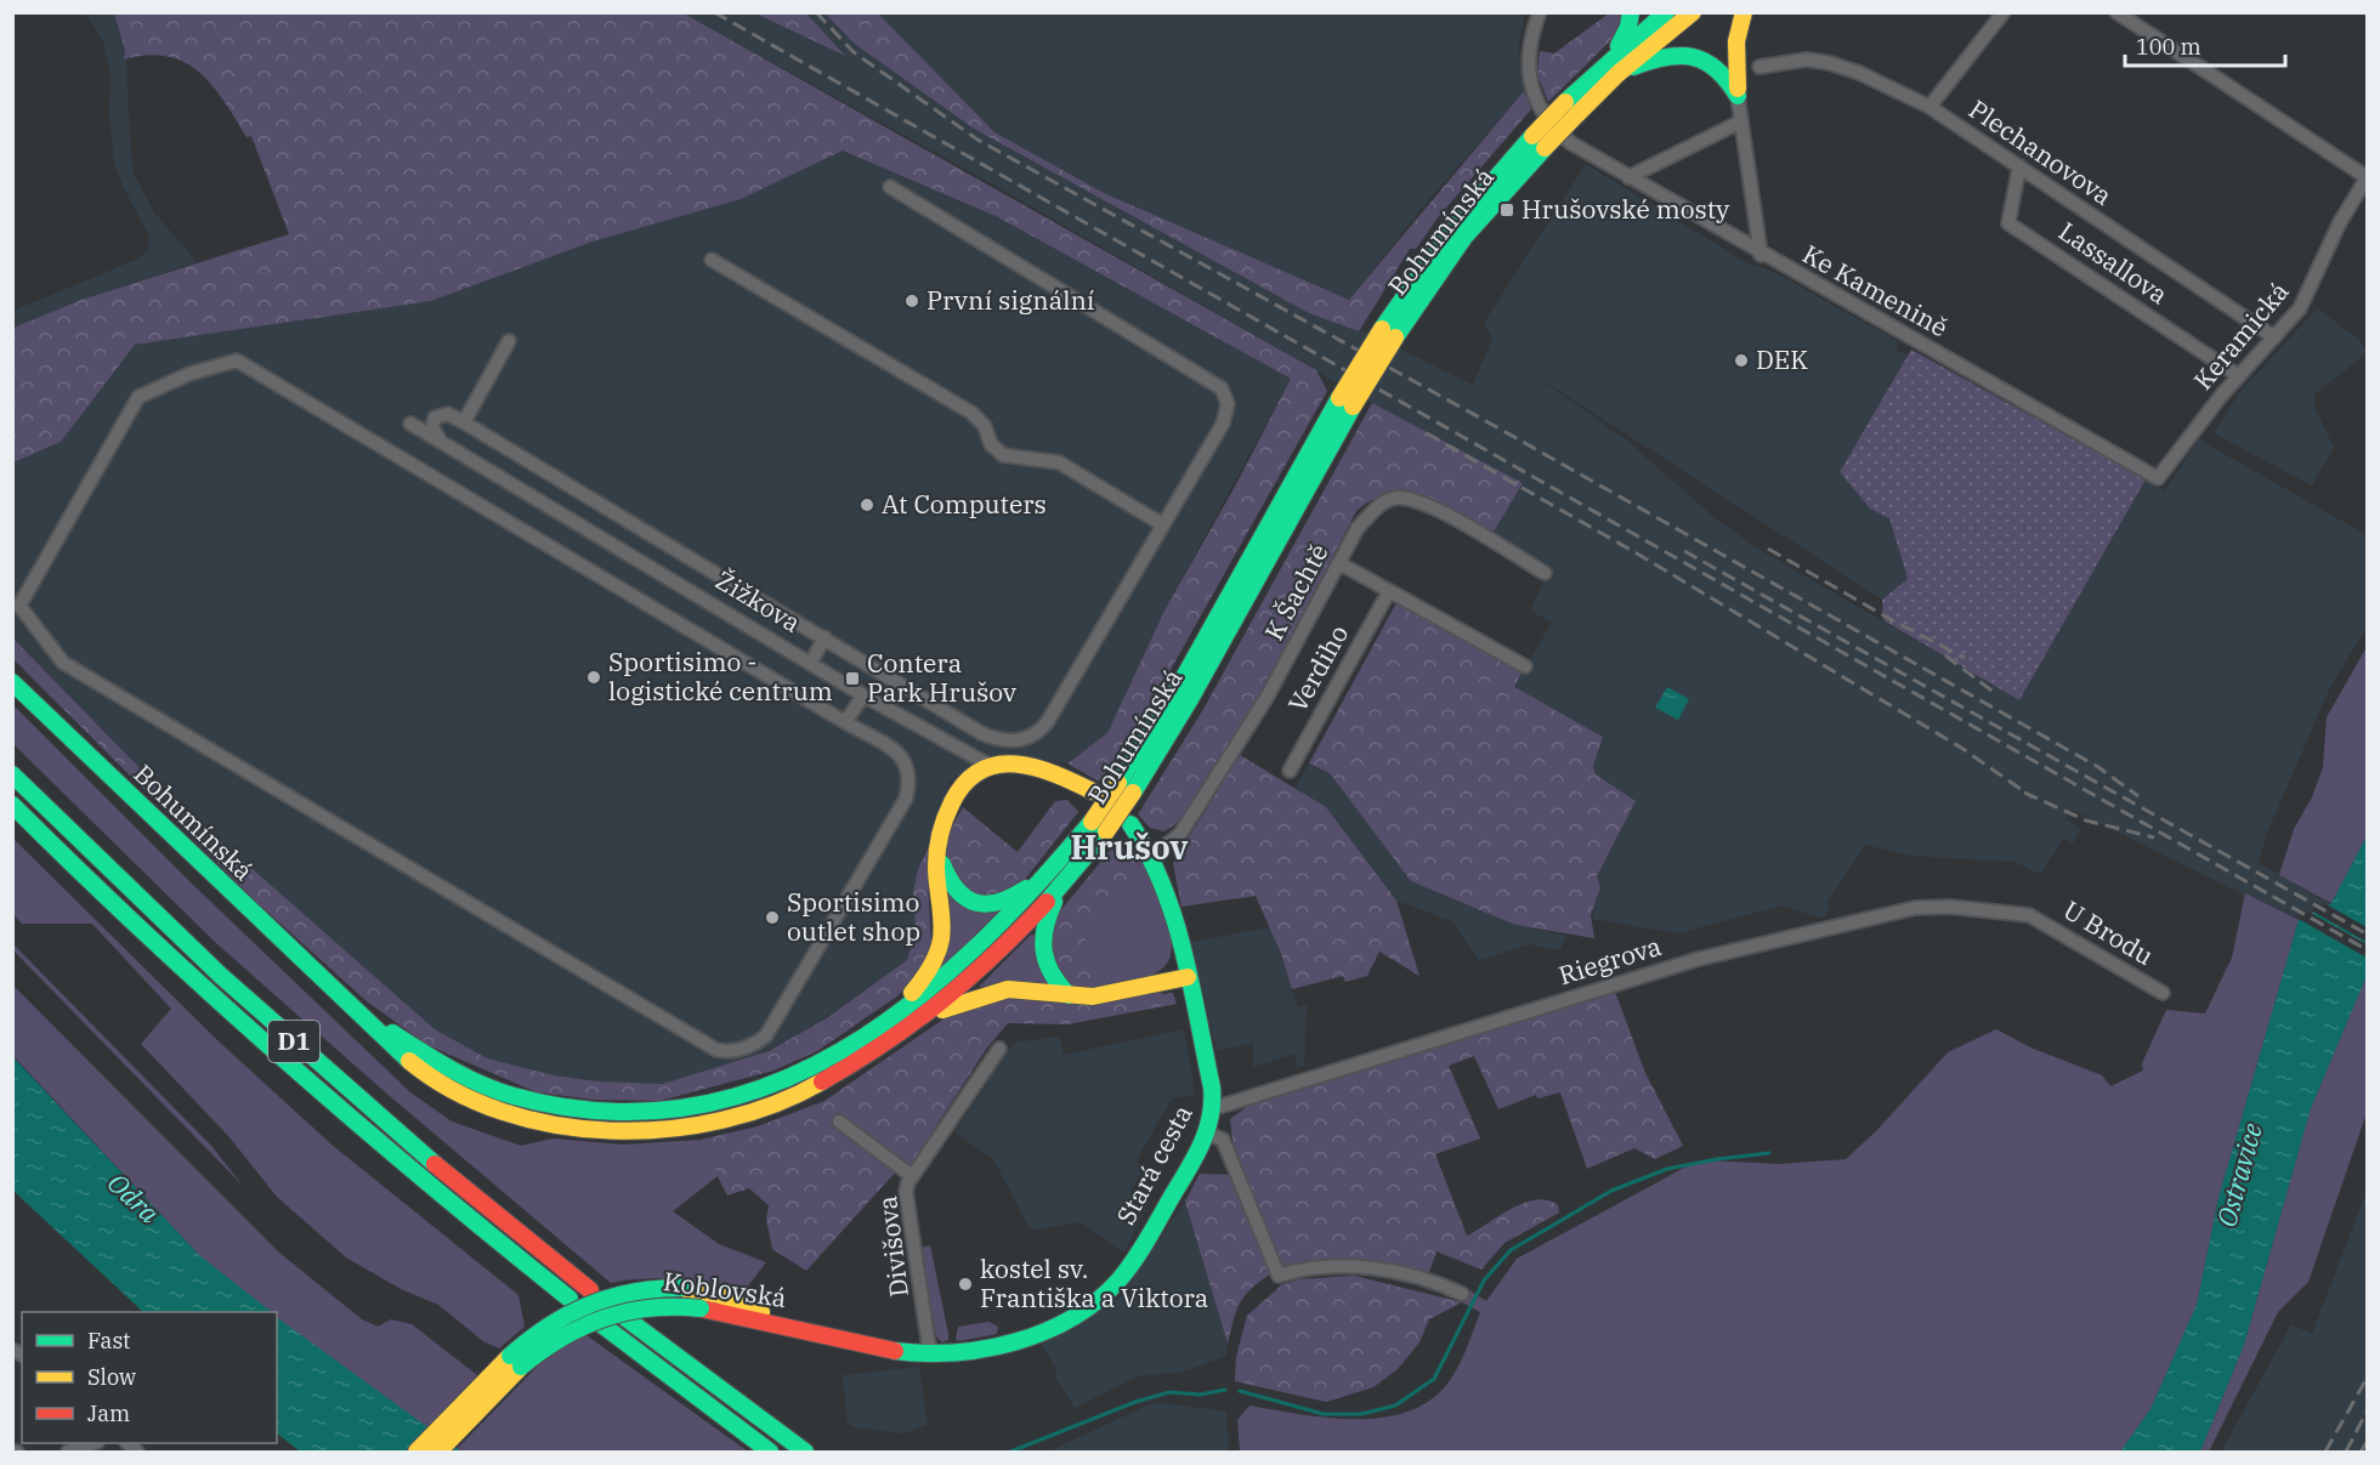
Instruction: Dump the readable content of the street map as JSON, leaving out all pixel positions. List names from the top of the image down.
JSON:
{
  "streets": {
    "main road": [
      "Bohumínská",
      "Žižkova",
      "D1",
      "Stará cesta",
      "Koblovská"
    ],
    "street": [
      "Plechanovova",
      "Lassallova",
      "Ke Kamenině",
      "Keramická",
      "K Šachtě",
      "Verdiho",
      "U Brodu",
      "Riegrova",
      "Divišova"
    ]
  },
  "crossings": [
    ["Plechanovova", "Lassallova"],
    ["Plechanovova", "Keramická"],
    ["Lassallova", "Keramická"],
    ["Ke Kamenině", "Keramická"],
    ["K Šachtě", "Stará cesta"],
    ["U Brodu", "Riegrova"],
    ["Riegrova", "Stará cesta"],
    ["Stará cesta", "Divišova"],
    ["Stará cesta", "Koblovská"]
  ],
  "districts": ["Hrušov"],
  "water": ["Ostravice", "Odra"],
  "places": {
    "transit": ["Hrušovské mosty", "Contera Park Hrušov"],
    "other": [
      "První signální",
      "DEK",
      "At Computers",
      "Sportisimo - logistické centrum",
      "Sportisimo outlet shop",
      "kostel sv. Františka a Viktora"
    ]
  },
  "legend": ["Fast", "Slow", "Jam"],
  "scale_bar": "100 m"
}
